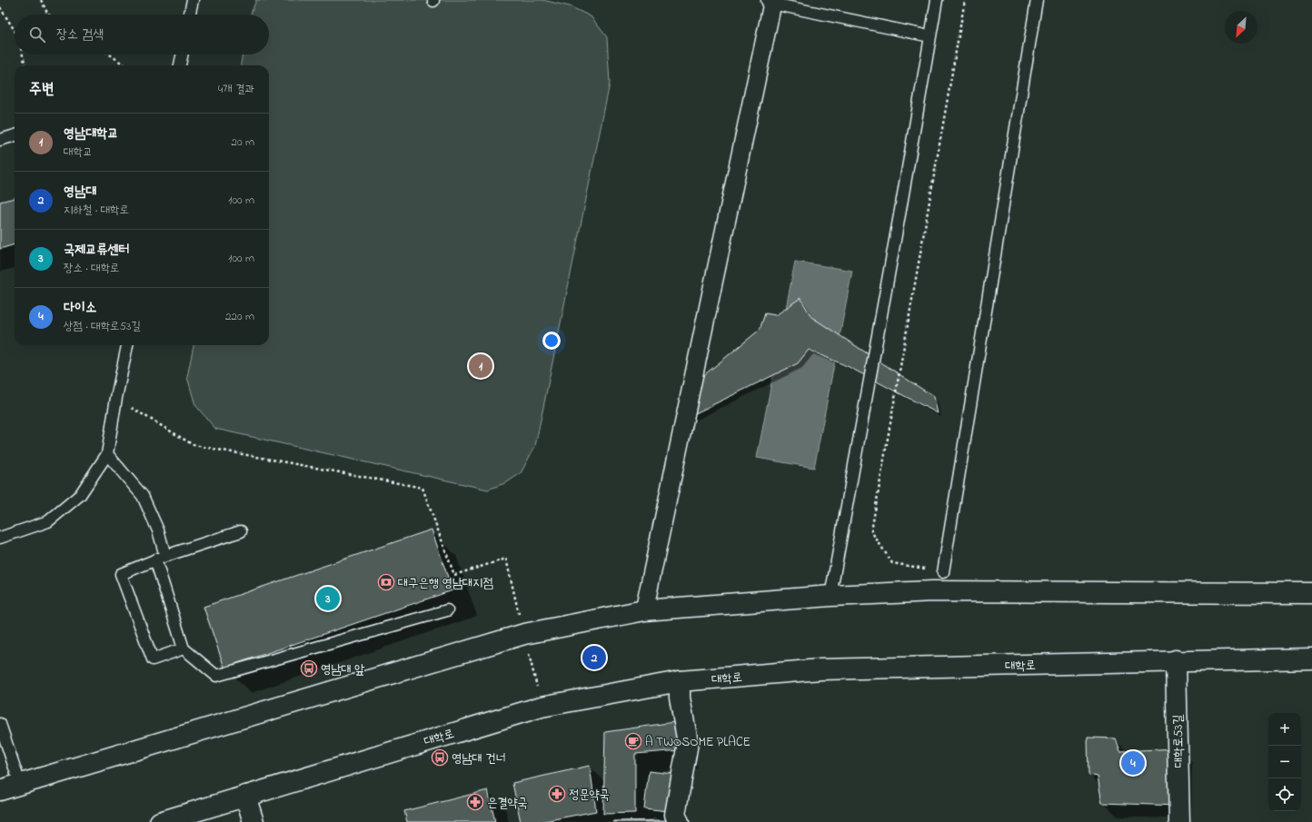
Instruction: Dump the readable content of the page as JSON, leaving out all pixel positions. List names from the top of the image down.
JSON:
{
  "streets": {
    "main road": ["대학로", "대학로53길"]
  },
  "crossings": [
    ["대학로", "대학로53길"]
  ],
  "places": {
    "bank": ["대구은행 영남대지점"],
    "bus stop": ["영남대 앞", "영남대 건너"],
    "cafe": ["A TWOSOME PLACE"],
    "pharmacy": ["정문약국", "은결약국"]
  },
  "north": "bottom left",
  "page": {
    "search": "장소 검색",
    "heading": ["주변", "4개 결과"],
    "list": [
      {
        "mark": "1",
        "name": "영남대학교",
        "note": "대학교",
        "value": "20 m"
      },
      {
        "mark": "2",
        "name": "영남대",
        "note": "지하철 · 대학로",
        "value": "100 m"
      },
      {
        "mark": "3",
        "name": "국제교류센터",
        "note": "장소 · 대학로",
        "value": "100 m"
      },
      {
        "mark": "4",
        "name": "다이소",
        "note": "상점 · 대학로53길",
        "value": "220 m"
      }
    ],
    "pins": [
      "1",
      "3",
      "2",
      "4"
    ],
    "map_buttons": ["+", "−"]
  }
}
